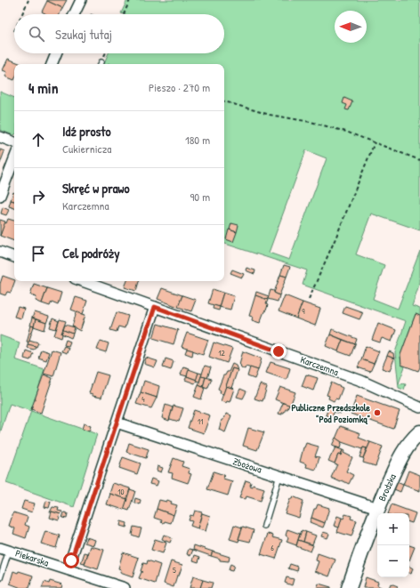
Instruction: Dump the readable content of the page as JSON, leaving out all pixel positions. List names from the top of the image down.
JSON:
{
  "streets": {
    "street": [
      "Karczemna",
      "Zbożowa",
      "Brodzka",
      "Piekarska"
    ]
  },
  "crossings": [
    ["Zbożowa", "Brodzka"]
  ],
  "places": ["Publiczne Przedszkole \"Pod Poziomką\""],
  "house_numbers": [
    "9",
    "12",
    "4",
    "11",
    "10",
    "6",
    "5"
  ],
  "north": "left",
  "page": {
    "search": "Szukaj tutaj",
    "heading": ["4 min", "Pieszo · 270 m"],
    "list": [
      ["Idź prosto", "Cukiernicza", "180 m"],
      ["Skręć w prawo", "Karczemna", "90 m"],
      "Cel podróży"
    ],
    "map_buttons": ["+", "−"]
  }
}
